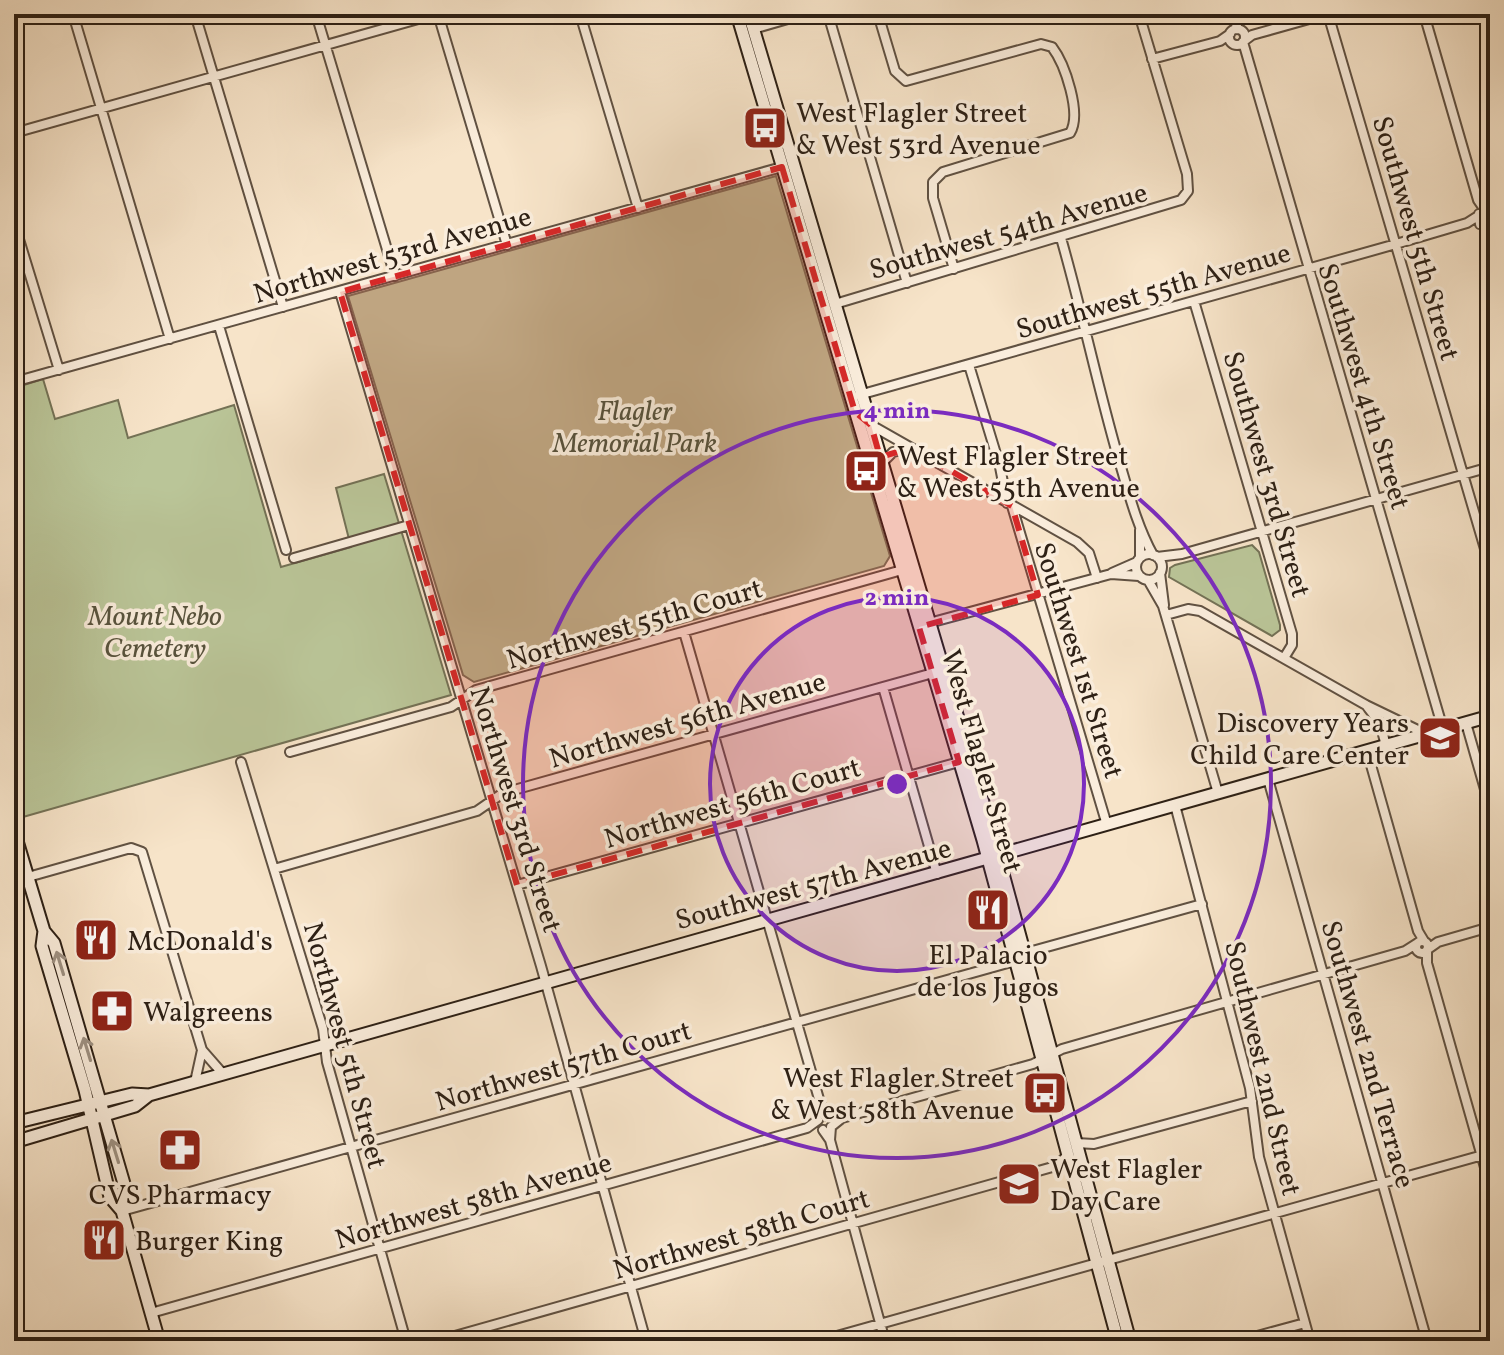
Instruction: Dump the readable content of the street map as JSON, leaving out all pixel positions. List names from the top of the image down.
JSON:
{
  "streets": {
    "main road": ["West Flagler Street", "Southwest 57th Avenue"],
    "street": [
      "Southwest 54th Avenue",
      "Southwest 5th Street",
      "Northwest 53rd Avenue",
      "Southwest 55th Avenue",
      "Southwest 4th Street",
      "Southwest 3rd Street",
      "Northwest 55th Court",
      "Southwest 1st Street",
      "Northwest 56th Avenue",
      "Northwest 56th Court",
      "Northwest 3rd Street",
      "Northwest 5th Street",
      "Southwest 2nd Terrace",
      "Northwest 57th Court",
      "Southwest 2nd Street",
      "Northwest 58th Avenue",
      "Northwest 58th Court"
    ]
  },
  "crossings": [
    ["Southwest 54th Avenue", "West Flagler Street"],
    ["Southwest 5th Street", "Southwest 55th Avenue"],
    ["Northwest 53rd Avenue", "West Flagler Street"],
    ["Northwest 53rd Avenue", "Northwest 3rd Street"],
    ["Southwest 55th Avenue", "Southwest 4th Street"],
    ["Southwest 55th Avenue", "Southwest 3rd Street"],
    ["Southwest 55th Avenue", "Southwest 1st Street"],
    ["Southwest 55th Avenue", "West Flagler Street"],
    ["Southwest 4th Street", "Southwest 57th Avenue"],
    ["Northwest 55th Court", "West Flagler Street"],
    ["Northwest 55th Court", "Northwest 3rd Street"],
    ["Southwest 1st Street", "Southwest 57th Avenue"],
    ["Northwest 56th Avenue", "West Flagler Street"],
    ["Northwest 56th Avenue", "Northwest 3rd Street"],
    ["Northwest 56th Avenue", "Northwest 5th Street"],
    ["West Flagler Street", "Northwest 56th Court"],
    ["West Flagler Street", "Southwest 57th Avenue"],
    ["West Flagler Street", "Northwest 57th Court"],
    ["West Flagler Street", "Northwest 58th Avenue"],
    ["West Flagler Street", "Northwest 58th Court"],
    ["Northwest 56th Court", "Northwest 3rd Street"],
    ["Northwest 3rd Street", "Southwest 57th Avenue"],
    ["Northwest 3rd Street", "Northwest 57th Court"],
    ["Northwest 3rd Street", "Northwest 58th Avenue"],
    ["Northwest 3rd Street", "Northwest 58th Court"],
    ["Southwest 57th Avenue", "Northwest 5th Street"],
    ["Southwest 57th Avenue", "Southwest 2nd Terrace"],
    ["Southwest 57th Avenue", "Southwest 2nd Street"],
    ["Northwest 5th Street", "Northwest 57th Court"],
    ["Northwest 5th Street", "Northwest 58th Avenue"],
    ["Southwest 2nd Terrace", "Northwest 58th Avenue"],
    ["Northwest 57th Court", "Southwest 2nd Street"],
    ["Southwest 2nd Street", "Northwest 58th Avenue"]
  ],
  "parks": ["Flagler Memorial Park", "Mount Nebo Cemetery"],
  "places": {
    "bus stop": ["West Flagler Street & West 53rd Avenue", "West Flagler Street & West 55th Avenue", "West Flagler Street & West 58th Avenue"],
    "school or university": ["Discovery Years Child Care Center", "West Flagler Day Care"],
    "restaurant": ["El Palacio de los Jugos", "McDonald's", "Burger King"],
    "pharmacy": ["Walgreens", "CVS Pharmacy"]
  },
  "rings": ["4 min", "2 min"]
}
